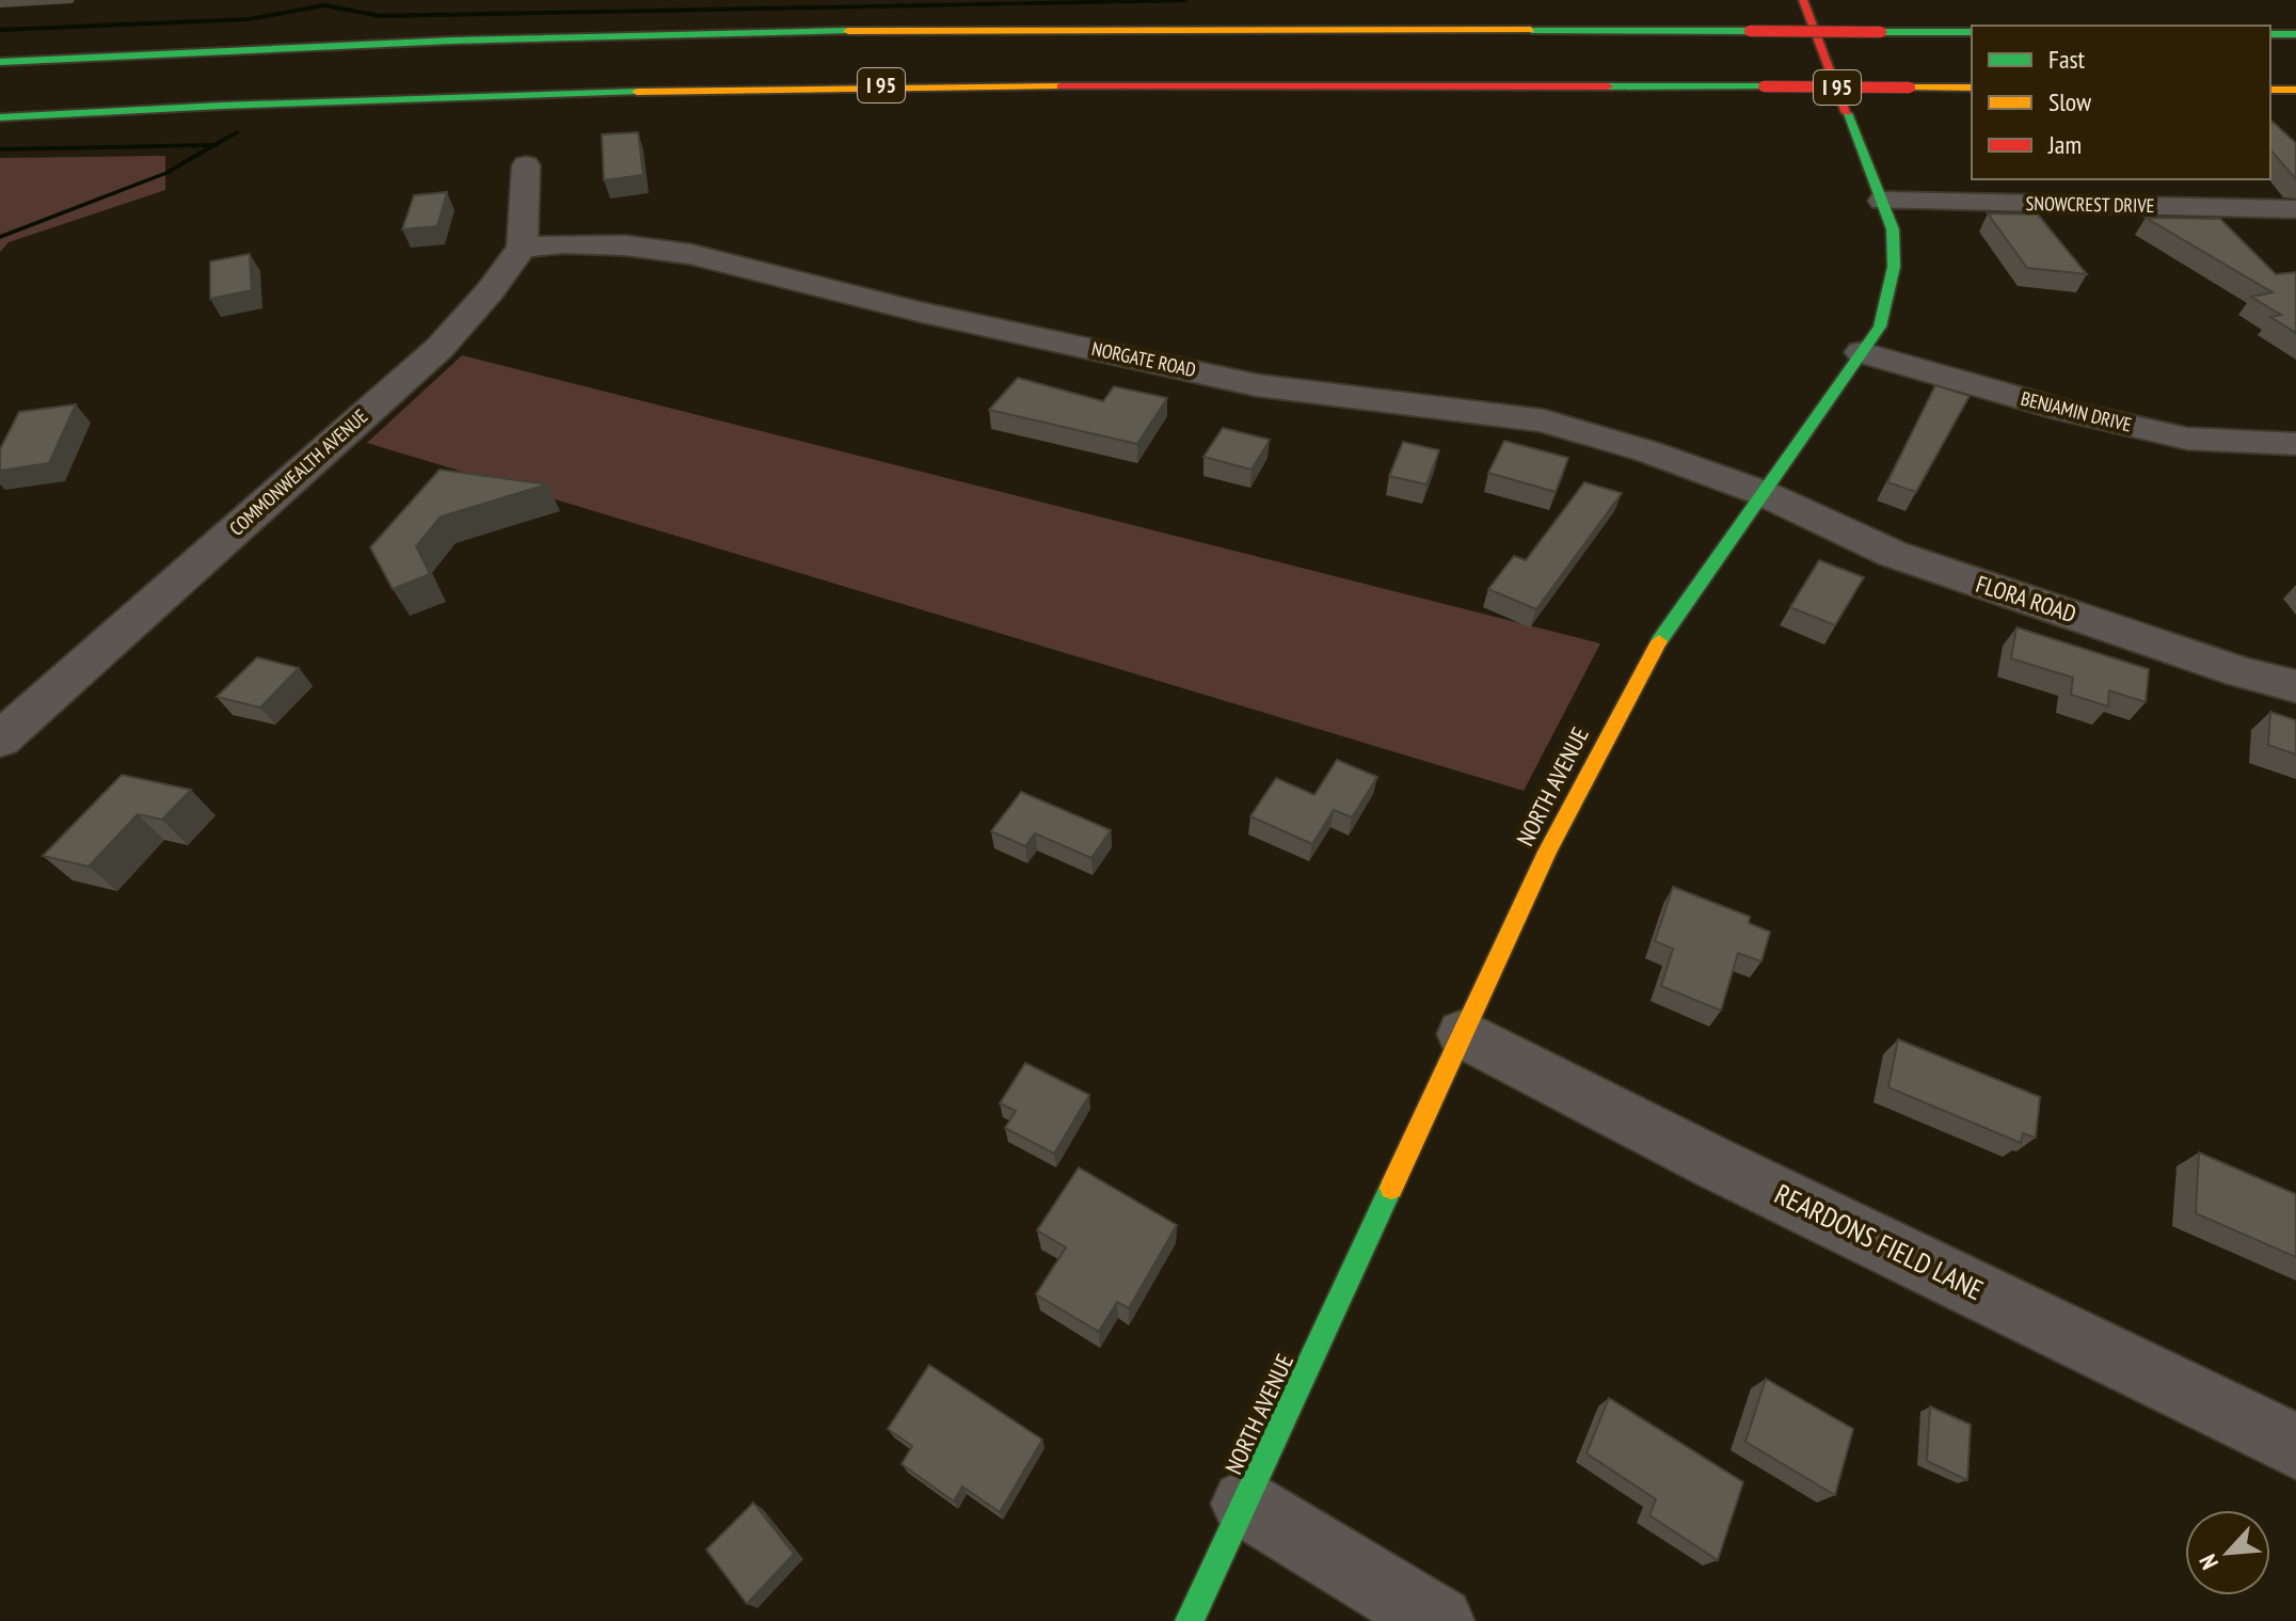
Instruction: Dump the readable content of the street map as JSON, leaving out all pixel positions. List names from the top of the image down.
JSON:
{
  "streets": {
    "main road": ["I 95", "NORTH AVENUE"],
    "street": [
      "SNOWCREST DRIVE",
      "NORGATE ROAD",
      "BENJAMIN DRIVE",
      "COMMONWEALTH AVENUE",
      "FLORA ROAD",
      "REARDONS FIELD LANE"
    ]
  },
  "crossings": [
    ["SNOWCREST DRIVE", "NORTH AVENUE"],
    ["NORGATE ROAD", "COMMONWEALTH AVENUE"],
    ["NORGATE ROAD", "FLORA ROAD"],
    ["NORGATE ROAD", "NORTH AVENUE"],
    ["BENJAMIN DRIVE", "NORTH AVENUE"],
    ["FLORA ROAD", "NORTH AVENUE"],
    ["NORTH AVENUE", "REARDONS FIELD LANE"]
  ],
  "legend": ["Fast", "Slow", "Jam"],
  "north": "bottom left"
}
